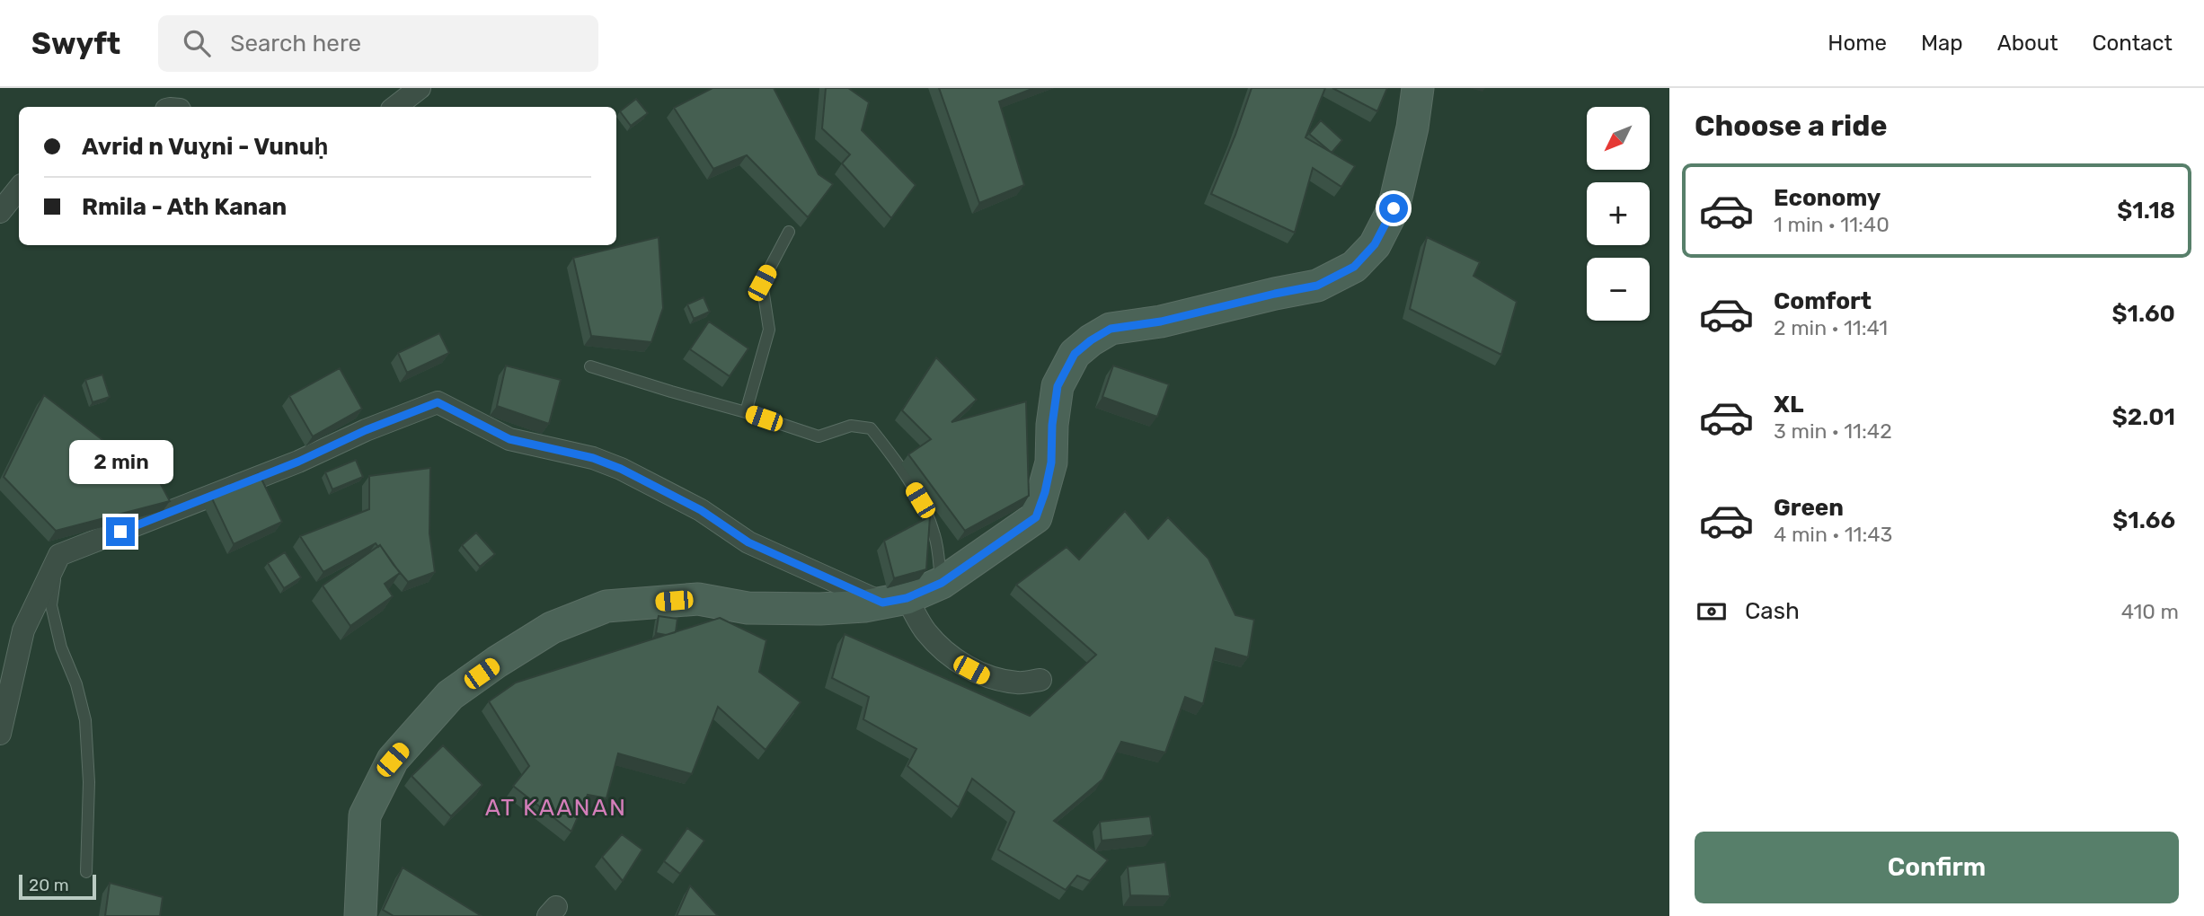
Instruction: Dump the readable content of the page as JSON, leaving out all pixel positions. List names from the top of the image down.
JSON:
{
  "districts": ["AT KAANAN"],
  "scale_bar": "20 m",
  "north": "bottom left",
  "page": {
    "header": "Swyft",
    "search": "Search here",
    "nav": [
      "Home",
      "Map",
      "About",
      "Contact"
    ],
    "heading": "Choose a ride",
    "map_buttons": ["+", "−"],
    "banner": ["Avrid n Vuɣni - Vunuḥ", "Rmila - Ath Kanan"],
    "list": [
      {
        "name": "Economy",
        "note": "1 min · 11:40",
        "value": "$1.18"
      },
      {
        "name": "Comfort",
        "note": "2 min · 11:41",
        "value": "$1.60"
      },
      {
        "name": "XL",
        "note": "3 min · 11:42",
        "value": "$2.01"
      },
      {
        "name": "Green",
        "note": "4 min · 11:43",
        "value": "$1.66"
      }
    ],
    "bubble": "2 min",
    "pay": ["Cash", "410 m"],
    "buttons": "Confirm",
    "scale": "20 m"
  }
}
